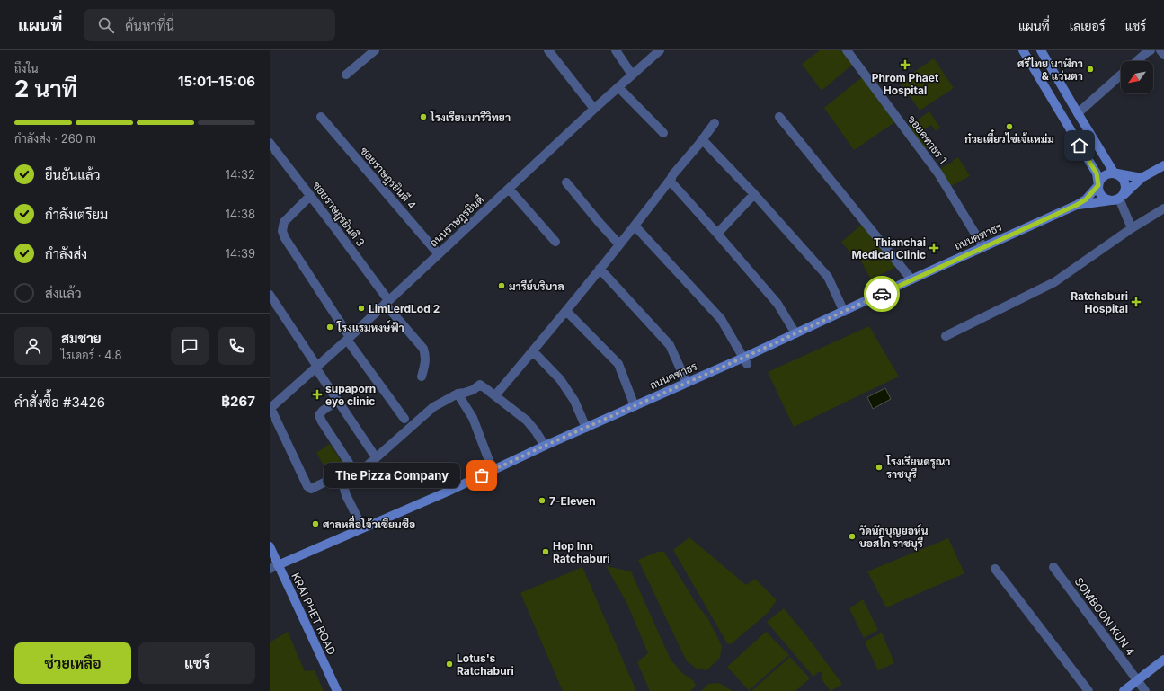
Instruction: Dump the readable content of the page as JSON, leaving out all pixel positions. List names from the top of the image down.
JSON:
{
  "streets": {
    "street": [
      "ซอยคฑาธร 1",
      "ซอยราษฎรยินดี 4",
      "ซอยราษฎรยินดี 3",
      "ถนนราษฎรยินดี",
      "ถนนคฑาธร",
      "KRAI PHET ROAD",
      "SOMBOON KUN 4"
    ]
  },
  "crossings": [
    ["ซอยคฑาธร 1", "ถนนคฑาธร"],
    ["ซอยราษฎรยินดี 4", "ถนนราษฎรยินดี"],
    ["ซอยราษฎรยินดี 3", "ถนนราษฎรยินดี"],
    ["ถนนคฑาธร", "KRAI PHET ROAD"]
  ],
  "places": {
    "health": [
      "Phrom Phaet Hospital",
      "Thianchai Medical Clinic",
      "Ratchaburi Hospital",
      "supaporn eye clinic"
    ],
    "other": [
      "ศรีไทย นาฬิกา & แว่นตา",
      "โรงเรียนนารีวิทยา",
      "ก๋วยเตี๋ยวไข่เจ้แหม่ม",
      "มารีย์บริบาล",
      "LimLerdLod 2",
      "โรงแรมหงษ์ฟ้า",
      "โรงเรียนดรุณา ราชบุรี",
      "The Pizza Company",
      "7-Eleven",
      "ศาลหลื่อโจ้วเซียนซือ",
      "วัดนักบุญยอห์น บอสโก ราชบุรี",
      "Hop Inn Ratchaburi",
      "Lotus's Ratchaburi"
    ]
  },
  "north": "bottom left",
  "page": {
    "header": "แผนที่",
    "search": "ค้นหาที่นี่",
    "nav": ["แผนที่", "เลเยอร์", "แชร์"],
    "heading": ["2 นาที", "ถึงใน", "15:01–15:06"],
    "panel": [
      "สมชาย",
      "ไรเดอร์ · 4.8",
      "คำสั่งซื้อ #3426",
      "฿267"
    ],
    "bar": "กำลังส่ง · 260 m",
    "list": [
      ["ยืนยันแล้ว", "14:32"],
      ["กำลังเตรียม", "14:38"],
      ["กำลังส่ง", "14:39"],
      "ส่งแล้ว"
    ],
    "bubble": "The Pizza Company",
    "buttons": ["ช่วยเหลือ", "แชร์"]
  }
}
